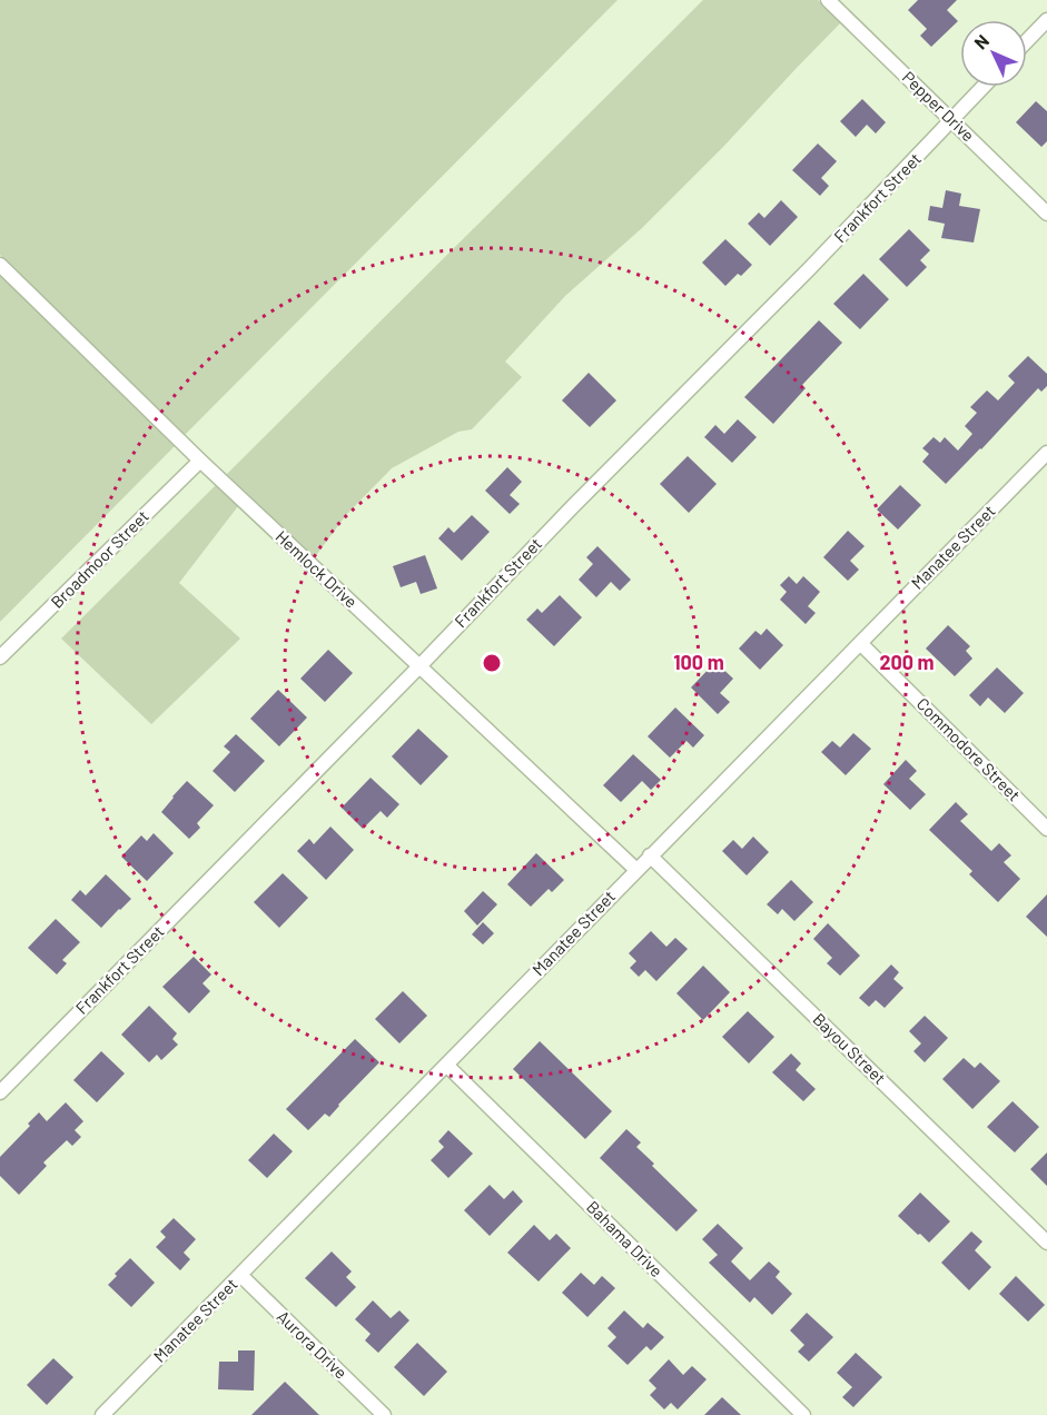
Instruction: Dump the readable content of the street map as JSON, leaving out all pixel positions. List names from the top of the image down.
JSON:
{
  "streets": {
    "street": [
      "Pepper Drive",
      "Frankfort Street",
      "Manatee Street",
      "Broadmoor Street",
      "Hemlock Drive",
      "Commodore Street",
      "Bayou Street",
      "Bahama Drive",
      "Aurora Drive"
    ]
  },
  "crossings": [
    ["Pepper Drive", "Frankfort Street"],
    ["Frankfort Street", "Hemlock Drive"],
    ["Manatee Street", "Hemlock Drive"],
    ["Manatee Street", "Commodore Street"],
    ["Manatee Street", "Bayou Street"],
    ["Manatee Street", "Bahama Drive"],
    ["Manatee Street", "Aurora Drive"],
    ["Broadmoor Street", "Hemlock Drive"]
  ],
  "north": "top left",
  "rings": ["100 m", "200 m"]
}
